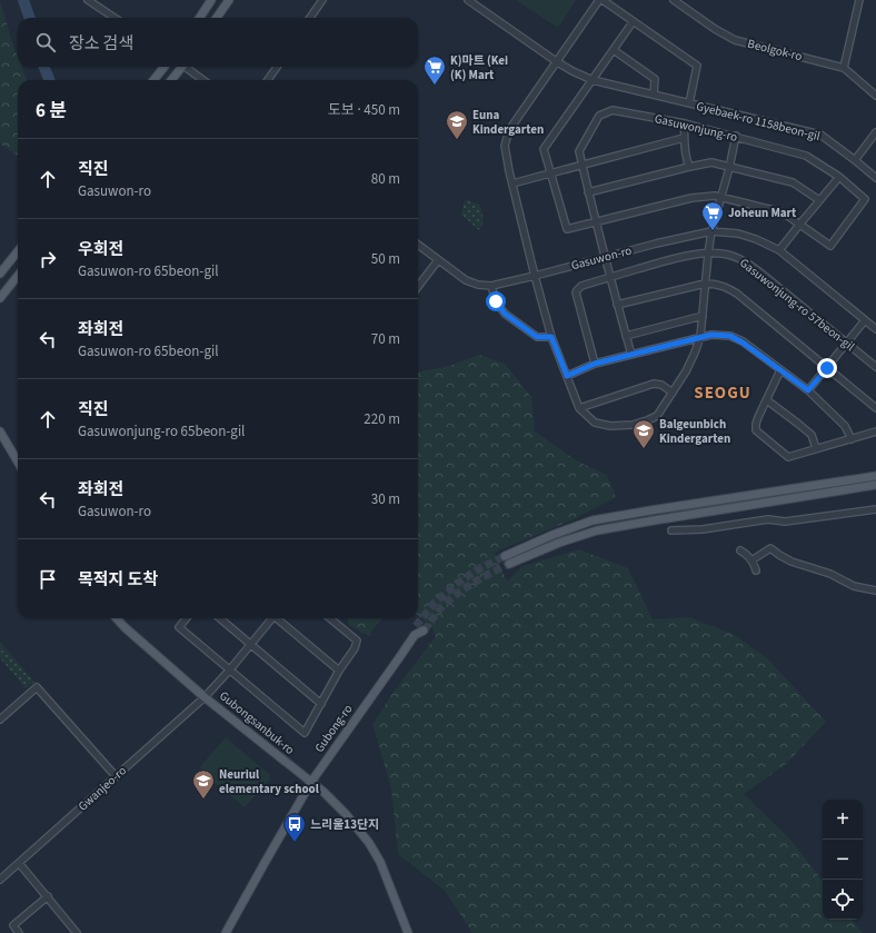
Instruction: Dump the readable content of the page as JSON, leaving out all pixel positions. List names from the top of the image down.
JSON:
{
  "streets": {
    "main road": ["Gubongsanbuk-ro", "Gubong-ro"],
    "street": [
      "Beolgok-ro",
      "Gyebaek-ro 1158beon-gil",
      "Gasuwonjung-ro",
      "Gasuwon-ro",
      "Gasuwonjung-ro 57beon-gil",
      "Gwanjeo-ro"
    ]
  },
  "crossings": [
    ["Gasuwonjung-ro", "Gasuwon-ro"],
    ["Gasuwonjung-ro", "Gasuwonjung-ro 57beon-gil"],
    ["Gubongsanbuk-ro", "Gubong-ro"],
    ["Gubongsanbuk-ro", "Gwanjeo-ro"]
  ],
  "districts": ["SEOGU"],
  "places": {
    "supermarket": ["K)마트 (Kei (K) Mart", "Joheun Mart"],
    "school or university": ["Euna Kindergarten", "Balgeunbich Kindergarten", "Neuriul elementary school"],
    "bus stop": ["느리울13단지"]
  },
  "page": {
    "search": "장소 검색",
    "heading": ["6 분", "도보 · 450 m"],
    "list": [
      ["직진", "Gasuwon-ro", "80 m"],
      ["우회전", "Gasuwon-ro 65beon-gil", "50 m"],
      ["좌회전", "Gasuwon-ro 65beon-gil", "70 m"],
      ["직진", "Gasuwonjung-ro 65beon-gil", "220 m"],
      ["좌회전", "Gasuwon-ro", "30 m"],
      "목적지 도착"
    ],
    "map_buttons": ["+", "−"]
  }
}
